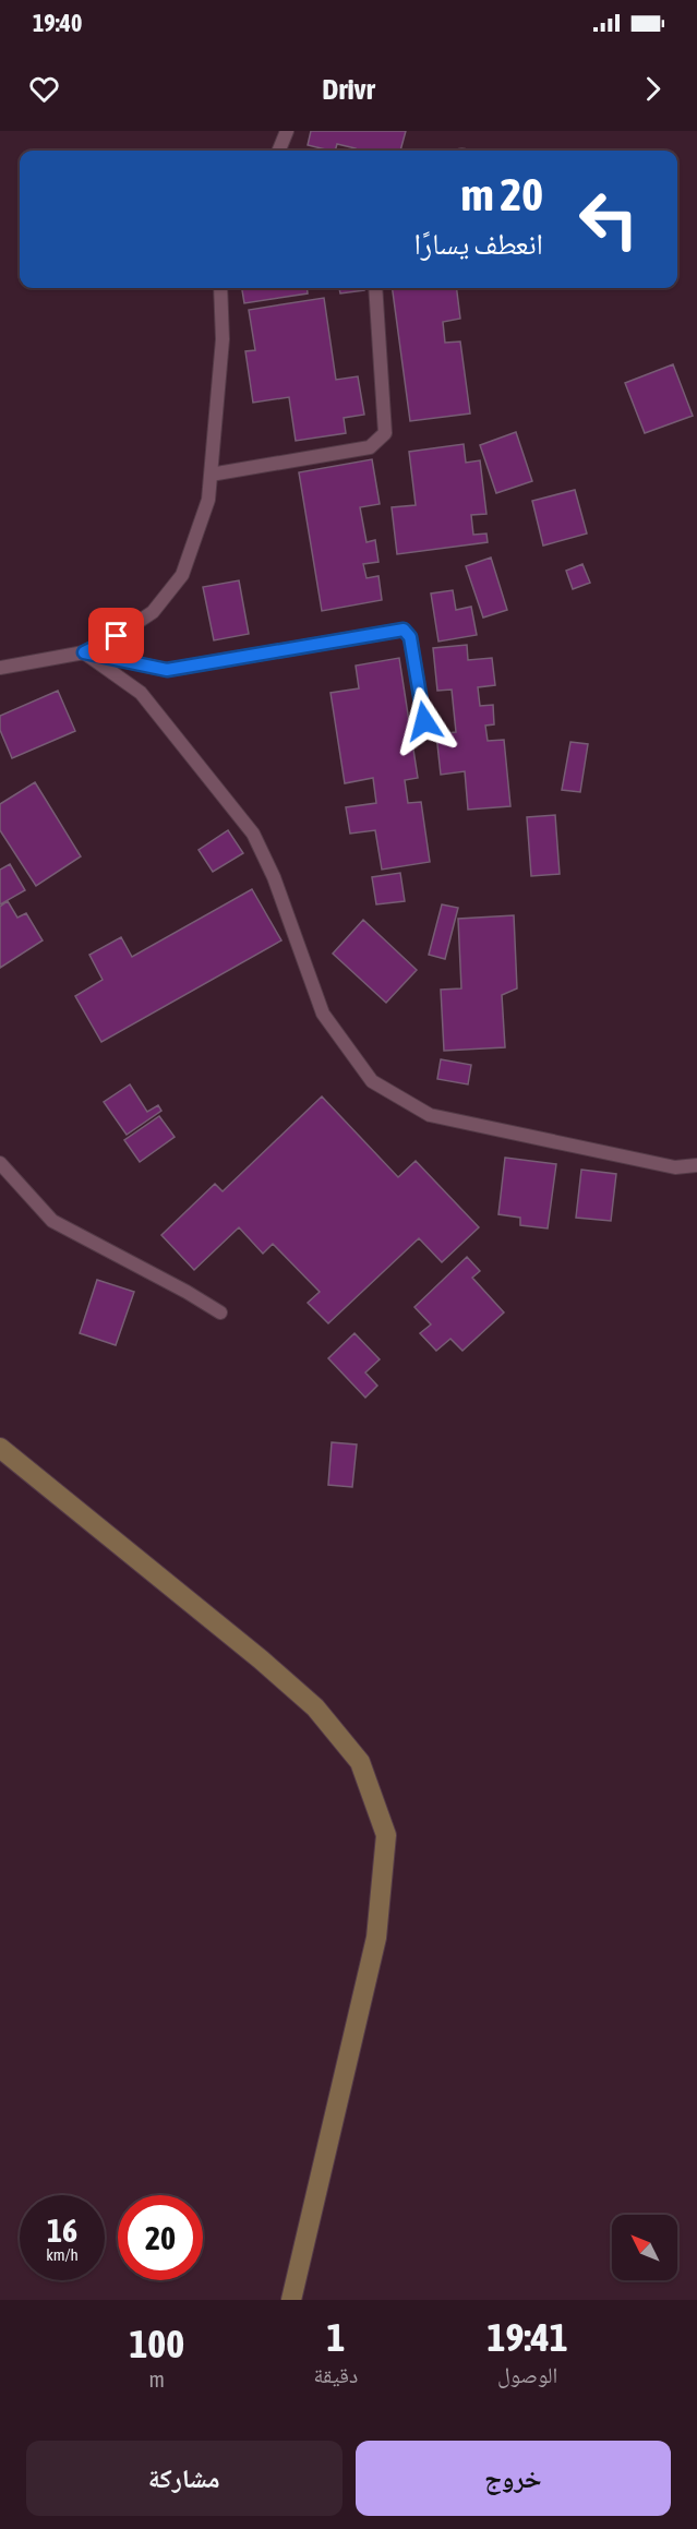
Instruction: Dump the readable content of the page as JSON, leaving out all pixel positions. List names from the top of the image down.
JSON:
{
  "north": "top left",
  "page": {
    "status": "19:40",
    "header": "Drivr",
    "turn": ["20 m", "انعطف يسارًا"],
    "speed": "16 km/h",
    "limit": "20",
    "eta": [
      "19:41",
      "الوصول",
      "1",
      "دقيقة",
      "100",
      "m"
    ],
    "buttons": ["خروج", "مشاركة"]
  }
}
